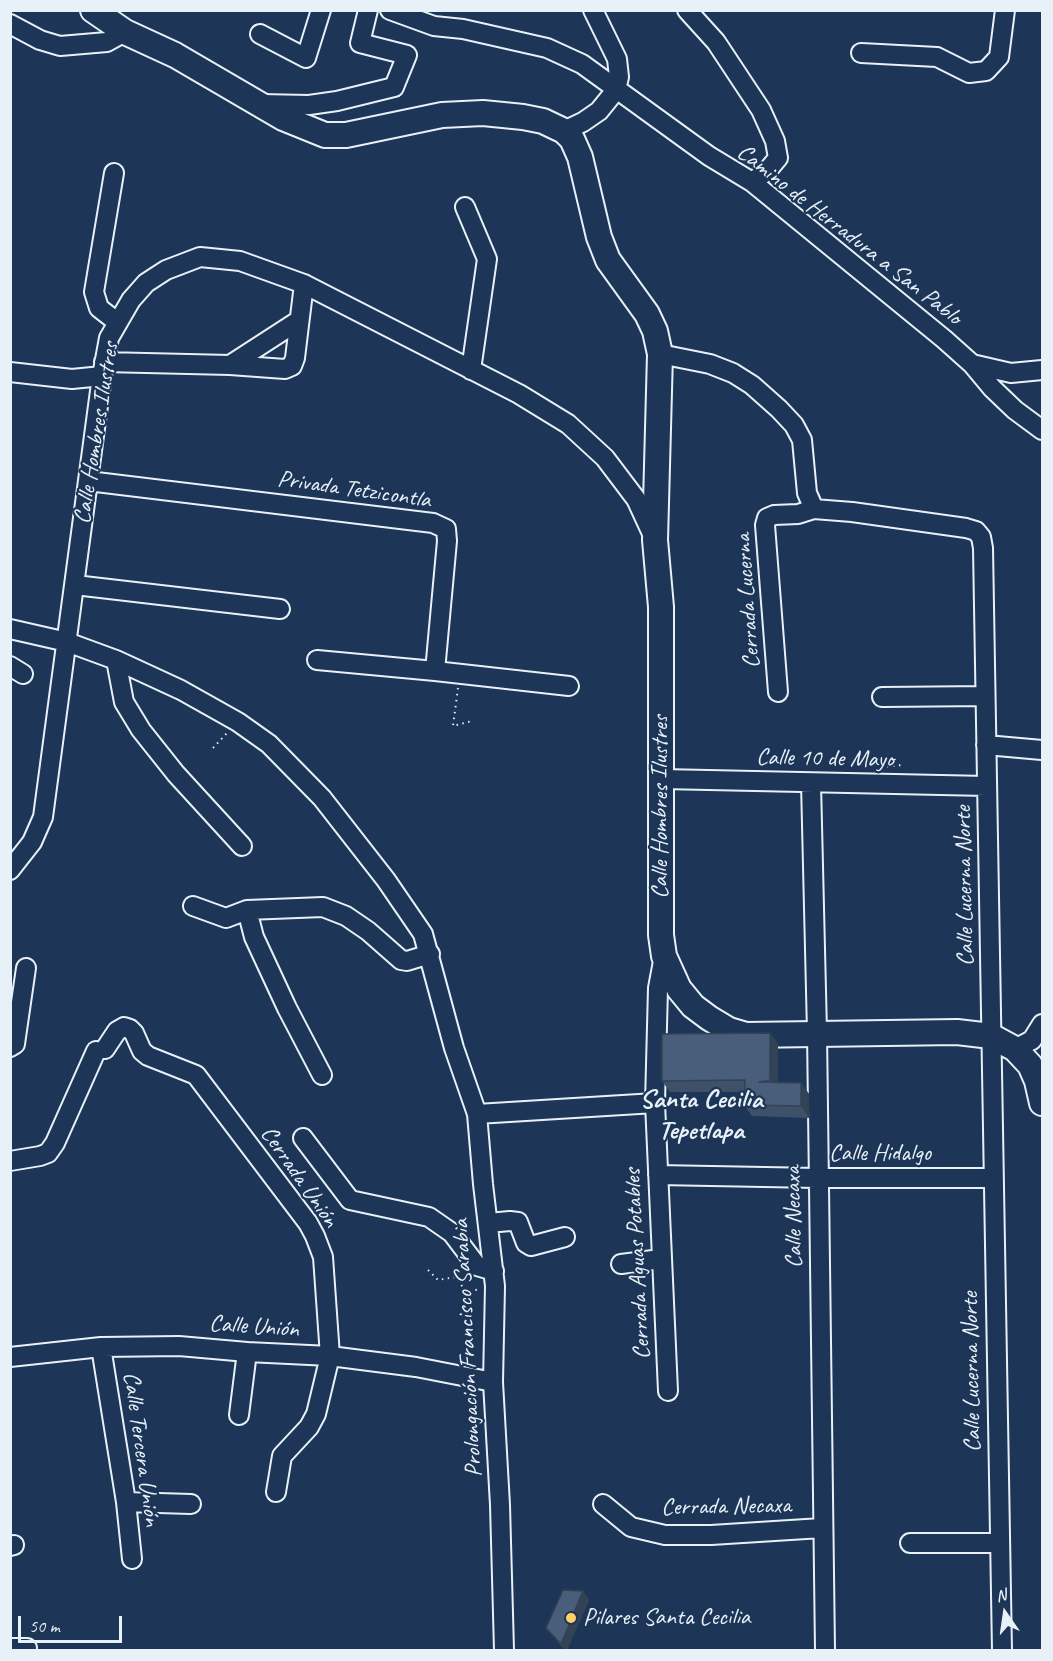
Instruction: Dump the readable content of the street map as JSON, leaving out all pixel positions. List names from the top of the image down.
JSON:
{
  "streets": {
    "main road": ["Calle Hombres Ilustres"],
    "street": [
      "Camino de Herradura a San Pablo",
      "Privada Tetzicontla",
      "Cerrada Lucerna",
      "Calle 10 de Mayo",
      "Calle Lucerna Norte",
      "Calle Hidalgo",
      "Cerrada Unión",
      "Calle Necaxa",
      "Cerrada Aguas Potables",
      "Calle Unión",
      "Prolongación Francisco Sarabia",
      "Calle Tercera Unión",
      "Cerrada Necaxa"
    ]
  },
  "crossings": [
    ["Calle Hombres Ilustres", "Privada Tetzicontla"],
    ["Calle Hombres Ilustres", "Calle 10 de Mayo"],
    ["Calle Hombres Ilustres", "Calle Lucerna Norte"],
    ["Calle Hombres Ilustres", "Calle Necaxa"],
    ["Calle Hombres Ilustres", "Cerrada Aguas Potables"],
    ["Calle Hombres Ilustres", "Prolongación Francisco Sarabia"],
    ["Cerrada Lucerna", "Calle Lucerna Norte"],
    ["Calle 10 de Mayo", "Calle Lucerna Norte"],
    ["Calle 10 de Mayo", "Calle Necaxa"],
    ["Calle Lucerna Norte", "Calle Hidalgo"],
    ["Calle Hidalgo", "Calle Necaxa"],
    ["Calle Hidalgo", "Cerrada Aguas Potables"],
    ["Cerrada Unión", "Calle Unión"],
    ["Calle Necaxa", "Cerrada Necaxa"],
    ["Calle Unión", "Prolongación Francisco Sarabia"],
    ["Calle Unión", "Calle Tercera Unión"]
  ],
  "districts": ["Santa Cecilia Tepetlapa"],
  "places": ["Pilares Santa Cecilia"],
  "scale_bar": "50 m",
  "north": "top"
}
